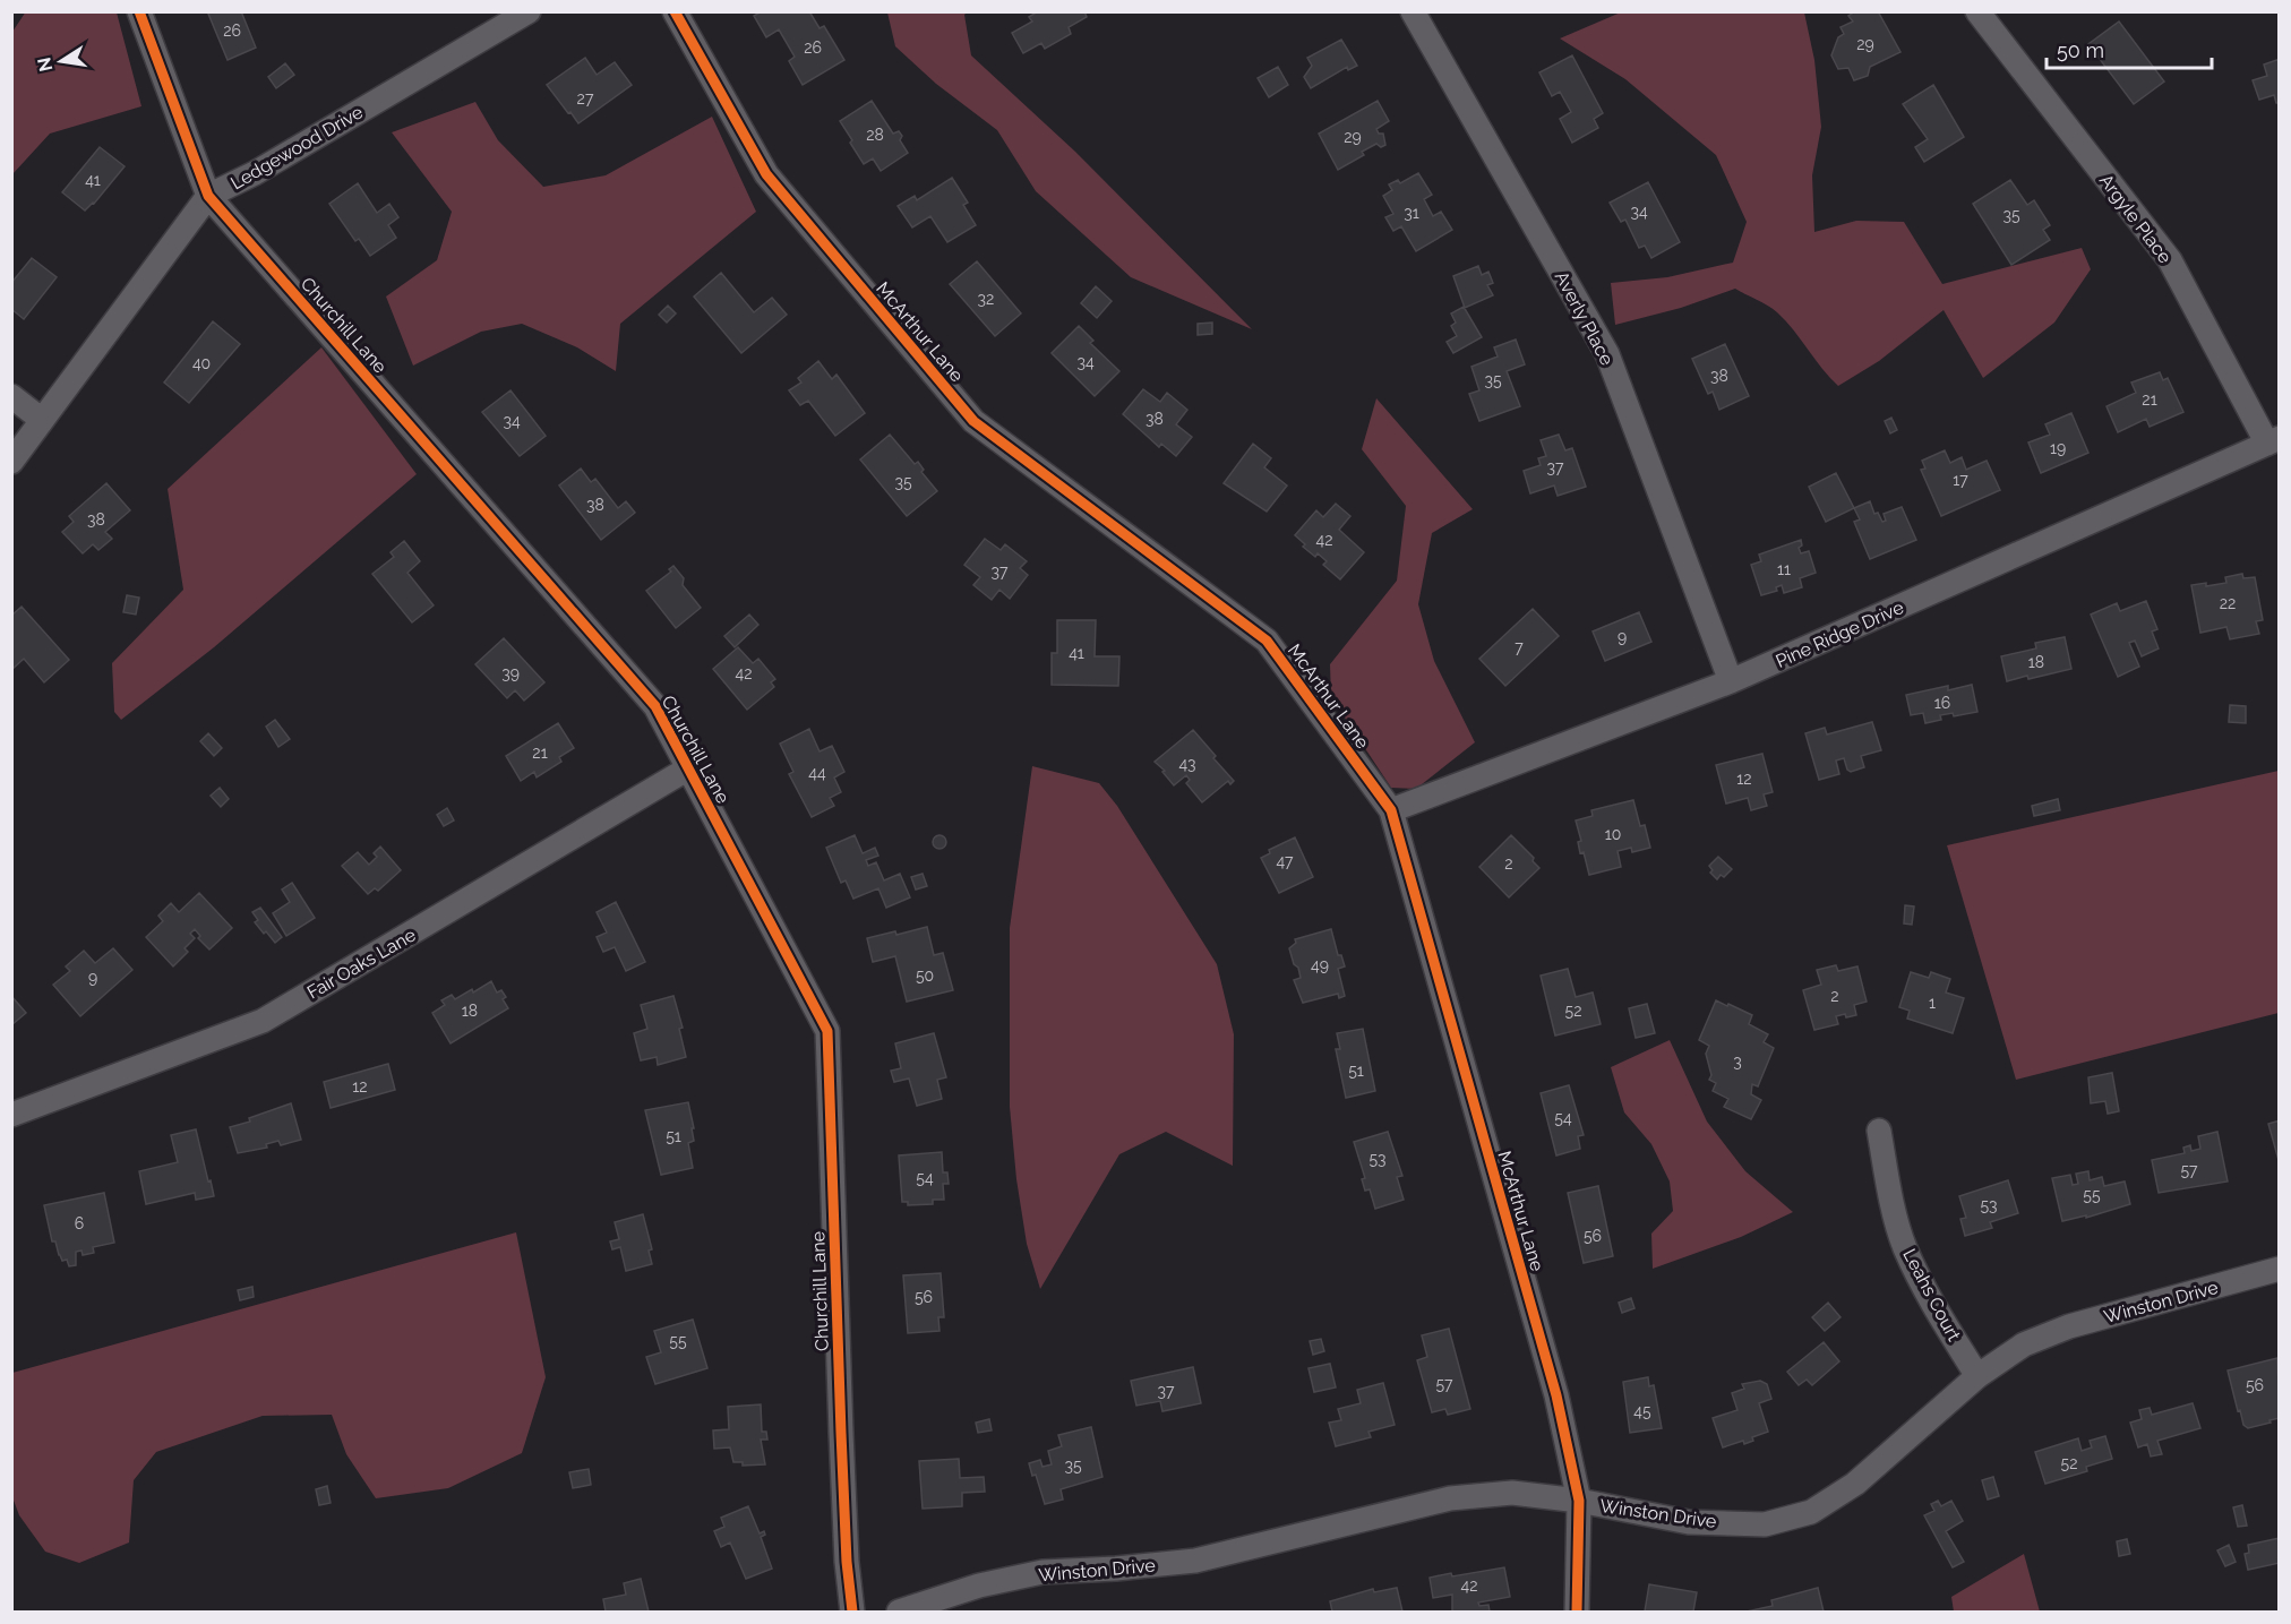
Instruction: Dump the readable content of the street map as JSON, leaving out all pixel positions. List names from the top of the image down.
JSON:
{
  "streets": {
    "street": [
      "Ledgewood Drive",
      "Argyle Place",
      "Averly Place",
      "Churchill Lane",
      "McArthur Lane",
      "Pine Ridge Drive",
      "Fair Oaks Lane",
      "Leahs Court",
      "Winston Drive"
    ]
  },
  "crossings": [
    ["Ledgewood Drive", "Churchill Lane"],
    ["Argyle Place", "Pine Ridge Drive"],
    ["Averly Place", "Pine Ridge Drive"],
    ["Churchill Lane", "Fair Oaks Lane"],
    ["McArthur Lane", "Pine Ridge Drive"],
    ["McArthur Lane", "Winston Drive"],
    ["Leahs Court", "Winston Drive"]
  ],
  "house_numbers": [
    "26",
    "29",
    "26",
    "27",
    "28",
    "29",
    "41",
    "34",
    "31",
    "35",
    "32",
    "34",
    "40",
    "38",
    "35",
    "21",
    "38",
    "34",
    "19",
    "37",
    "17",
    "35",
    "38",
    "38",
    "42",
    "11",
    "37",
    "22",
    "9",
    "7",
    "41",
    "18",
    "39",
    "42",
    "16",
    "21",
    "43",
    "44",
    "12",
    "10",
    "47",
    "2",
    "49",
    "50",
    "9",
    "2",
    "1",
    "18",
    "52",
    "3",
    "51",
    "12",
    "54",
    "51",
    "53",
    "57",
    "54",
    "55",
    "53",
    "6",
    "56",
    "56",
    "55",
    "57",
    "56",
    "37",
    "45",
    "52",
    "35",
    "42"
  ],
  "scale_bar": "50 m",
  "north": "left"
}
